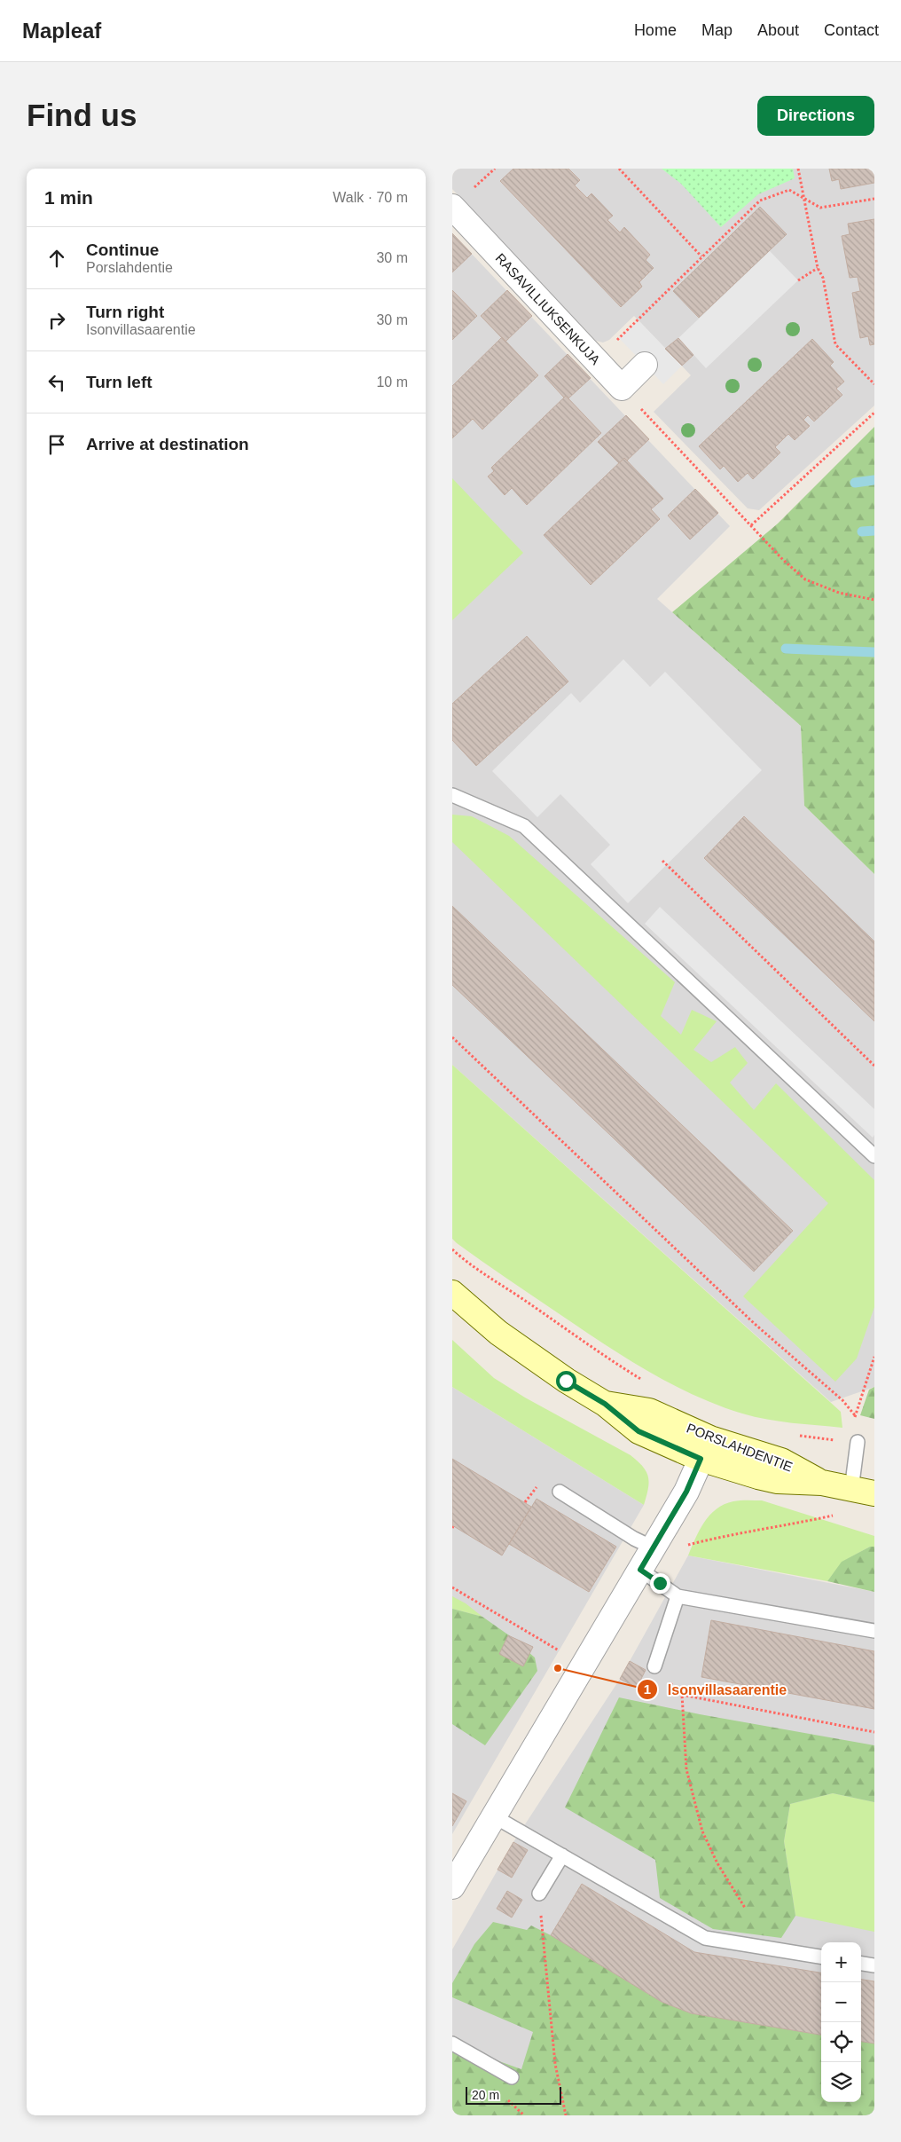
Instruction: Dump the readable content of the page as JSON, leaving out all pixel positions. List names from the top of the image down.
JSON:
{
  "streets": {
    "street": ["RASAVILLIUKSENKUJA", "PORSLAHDENTIE"]
  },
  "places": ["Isonvillasaarentie"],
  "scale_bar": "20 m",
  "page": {
    "header": "Mapleaf",
    "nav": [
      "Home",
      "Map",
      "About",
      "Contact"
    ],
    "buttons": "Directions",
    "title": "Find us",
    "heading": ["1 min", "Walk · 70 m"],
    "list": [
      ["Continue", "Porslahdentie", "30 m"],
      ["Turn right", "Isonvillasaarentie", "30 m"],
      ["Turn left", "10 m"],
      "Arrive at destination"
    ],
    "map_buttons": ["+", "−"],
    "scale": "20 m"
  }
}
